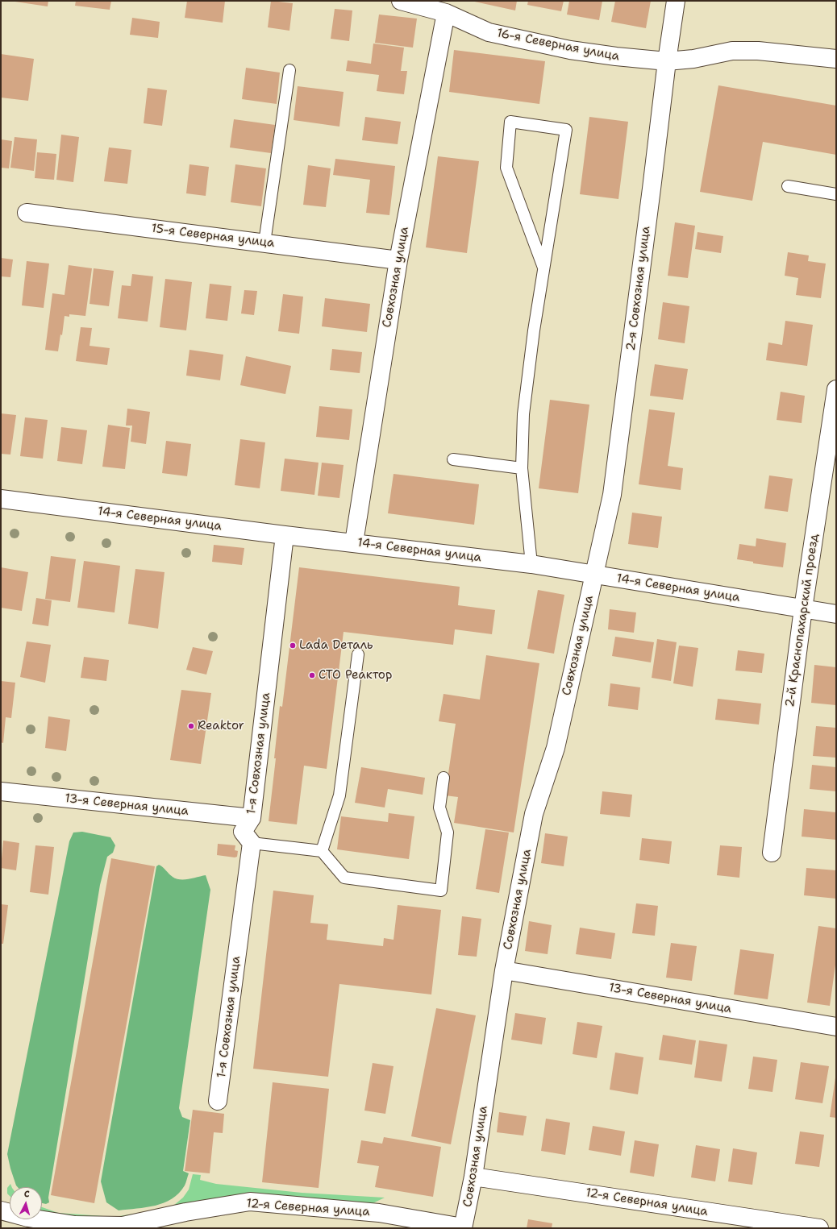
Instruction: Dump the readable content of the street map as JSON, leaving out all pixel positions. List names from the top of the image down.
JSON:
{
  "streets": {
    "street": [
      "16-я Северная улица",
      "15-я Северная улица",
      "Совхозная улица",
      "2-я Совхозная улица",
      "14-я Северная улица",
      "2-й Краснопахарский проезд",
      "1-я Совхозная улица",
      "13-я Северная улица",
      "12-я Северная улица"
    ]
  },
  "crossings": [
    ["16-я Северная улица", "Совхозная улица"],
    ["16-я Северная улица", "2-я Совхозная улица"],
    ["15-я Северная улица", "Совхозная улица"],
    ["Совхозная улица", "2-я Совхозная улица"],
    ["Совхозная улица", "14-я Северная улица"],
    ["Совхозная улица", "13-я Северная улица"],
    ["Совхозная улица", "12-я Северная улица"],
    ["2-я Совхозная улица", "14-я Северная улица"],
    ["14-я Северная улица", "2-й Краснопахарский проезд"],
    ["14-я Северная улица", "1-я Совхозная улица"],
    ["1-я Совхозная улица", "13-я Северная улица"]
  ],
  "places": ["Lada Dеталь", "СТО Реактор", "Reaktor"],
  "north": "top"
}
